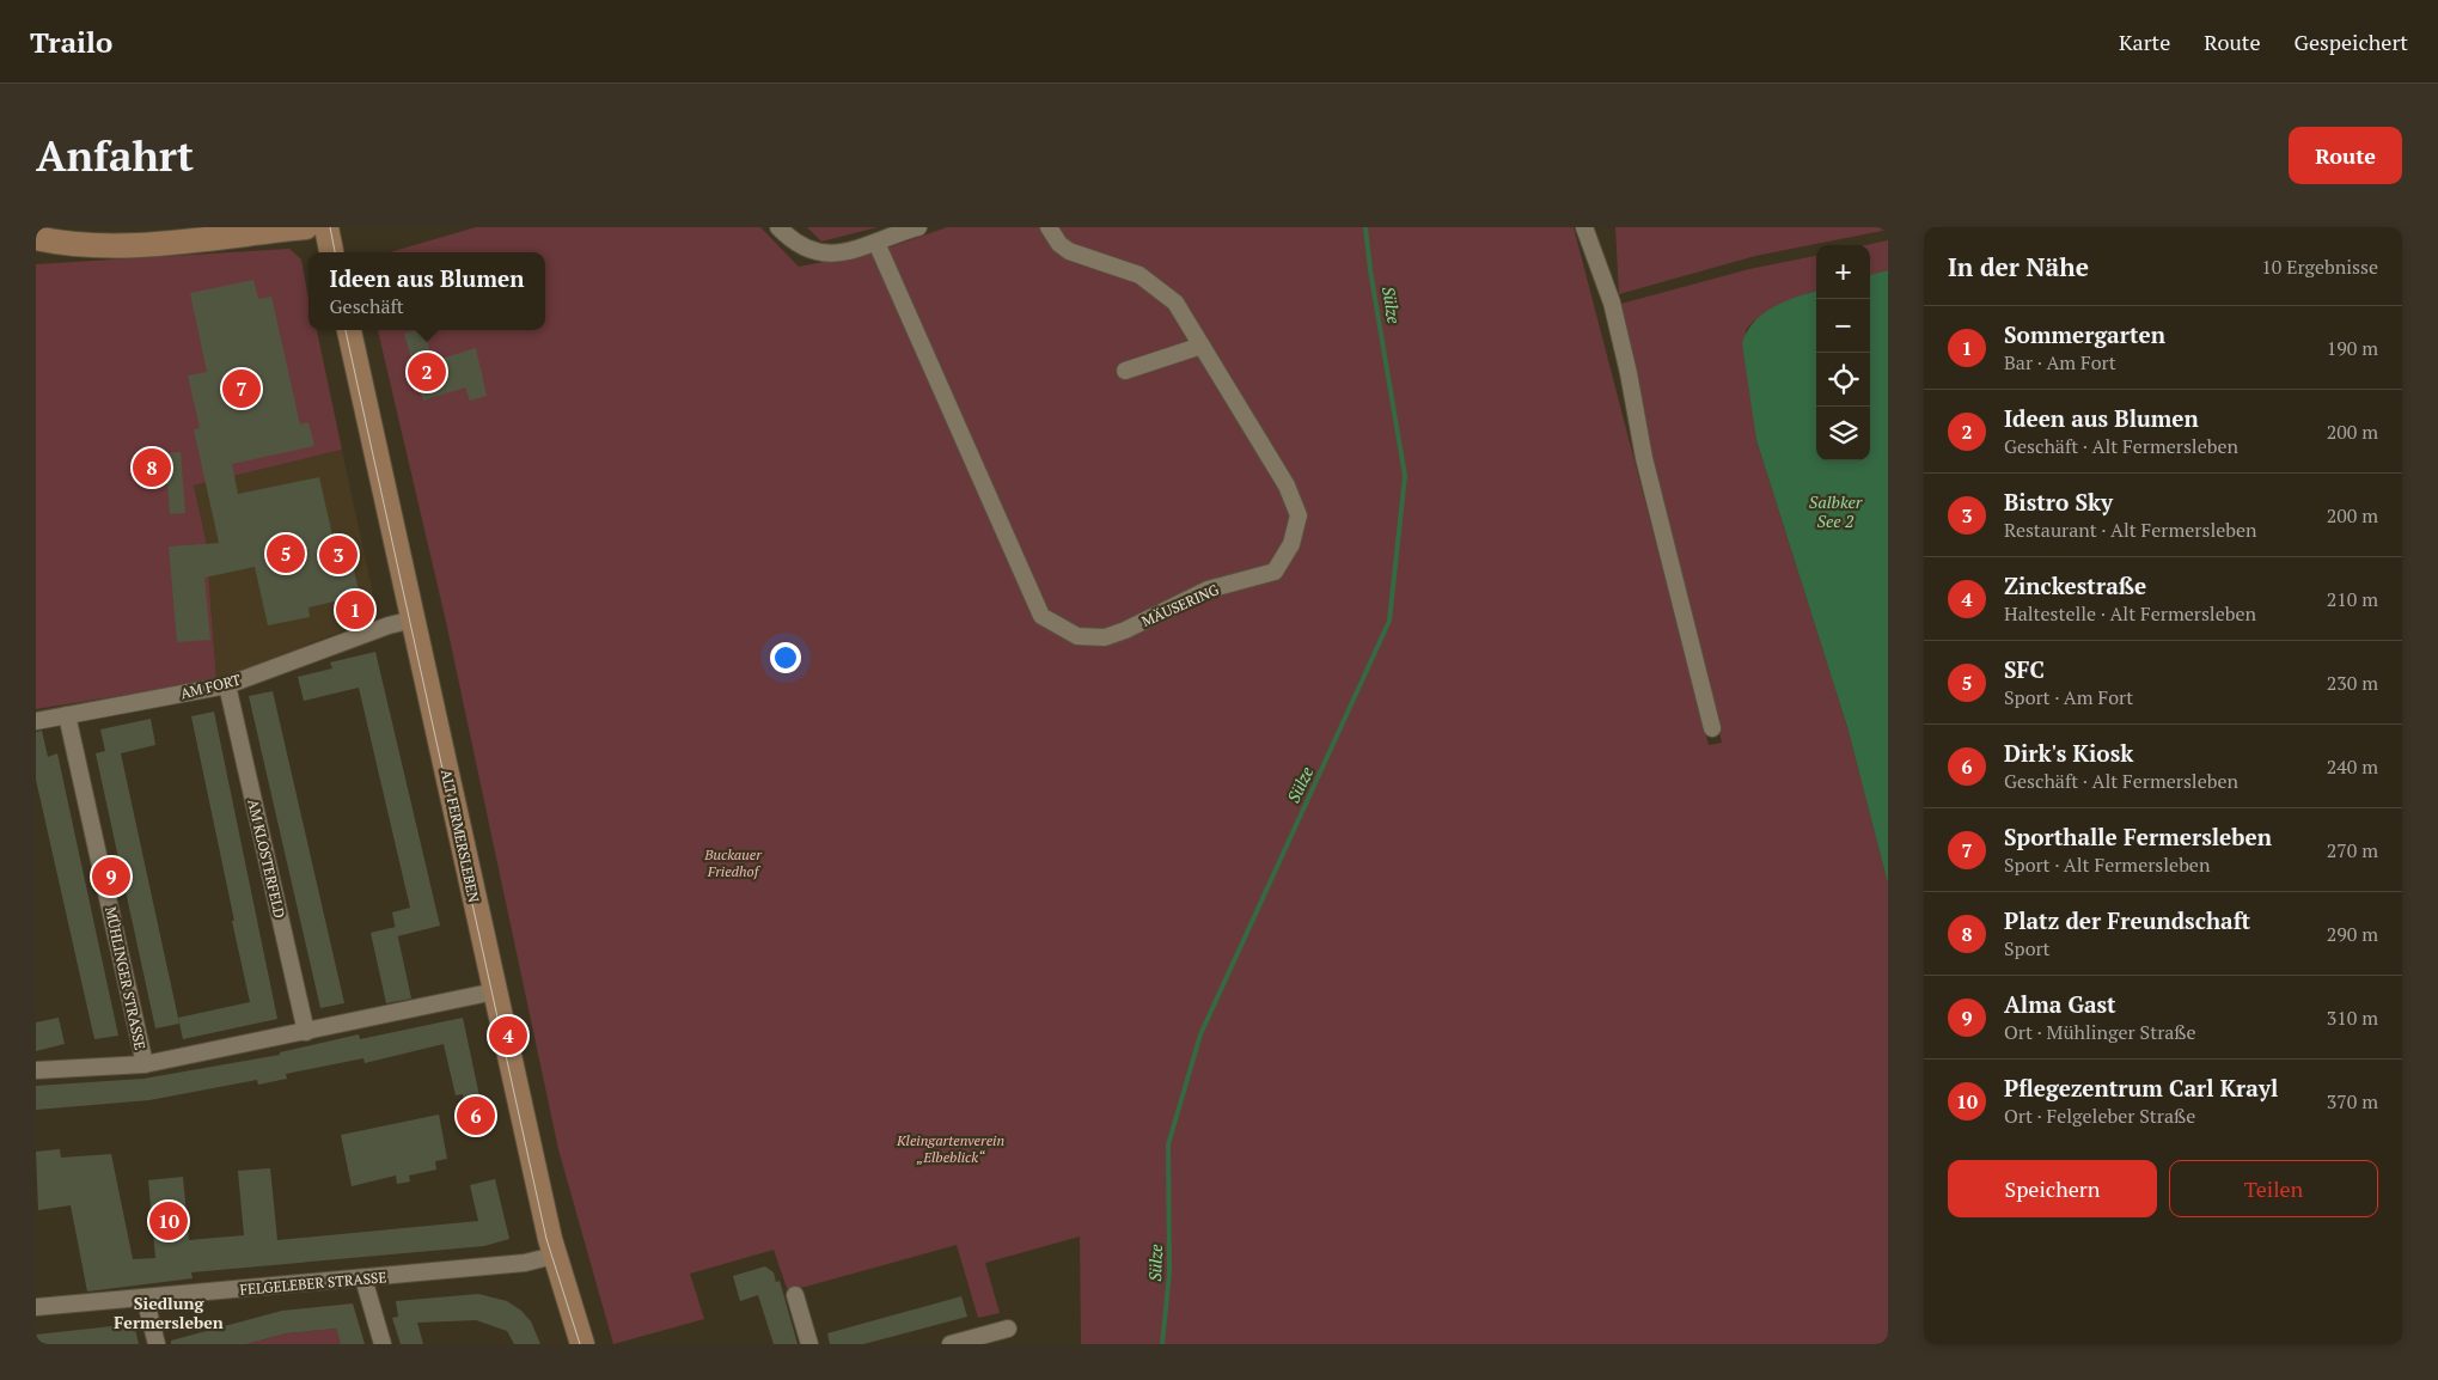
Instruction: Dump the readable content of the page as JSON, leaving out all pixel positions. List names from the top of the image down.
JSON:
{
  "streets": {
    "main road": ["ALT FERMERSLEBEN"],
    "street": [
      "MÄUSERING",
      "AM FORT",
      "AM KLOSTERFELD",
      "MÜHLINGER STRASSE",
      "FELGELEBER STRASSE"
    ]
  },
  "crossings": [
    ["AM FORT", "ALT FERMERSLEBEN"],
    ["AM FORT", "AM KLOSTERFELD"],
    ["AM FORT", "MÜHLINGER STRASSE"],
    ["ALT FERMERSLEBEN", "FELGELEBER STRASSE"]
  ],
  "districts": ["Siedlung Fermersleben"],
  "water": ["Sülze", "Salbker See 2"],
  "parks": ["Buckauer Friedhof", "Kleingartenverein „Elbeblick“"],
  "page": {
    "header": "Trailo",
    "nav": ["Karte", "Route", "Gespeichert"],
    "buttons": [
      "Route",
      ["Speichern", "Teilen"]
    ],
    "title": "Anfahrt",
    "heading": ["In der Nähe", "10 Ergebnisse"],
    "map_buttons": ["+", "−"],
    "popup": ["Ideen aus Blumen", "Geschäft"],
    "list": [
      {
        "mark": "1",
        "name": "Sommergarten",
        "note": "Bar · Am Fort",
        "value": "190 m"
      },
      {
        "mark": "2",
        "name": "Ideen aus Blumen",
        "note": "Geschäft · Alt Fermersleben",
        "value": "200 m"
      },
      {
        "mark": "3",
        "name": "Bistro Sky",
        "note": "Restaurant · Alt Fermersleben",
        "value": "200 m"
      },
      {
        "mark": "4",
        "name": "Zinckestraße",
        "note": "Haltestelle · Alt Fermersleben",
        "value": "210 m"
      },
      {
        "mark": "5",
        "name": "SFC",
        "note": "Sport · Am Fort",
        "value": "230 m"
      },
      {
        "mark": "6",
        "name": "Dirk's Kiosk",
        "note": "Geschäft · Alt Fermersleben",
        "value": "240 m"
      },
      {
        "mark": "7",
        "name": "Sporthalle Fermersleben",
        "note": "Sport · Alt Fermersleben",
        "value": "270 m"
      },
      {
        "mark": "8",
        "name": "Platz der Freundschaft",
        "note": "Sport",
        "value": "290 m"
      },
      {
        "mark": "9",
        "name": "Alma Gast",
        "note": "Ort · Mühlinger Straße",
        "value": "310 m"
      },
      {
        "mark": "10",
        "name": "Pflegezentrum Carl Krayl",
        "note": "Ort · Felgeleber Straße",
        "value": "370 m"
      }
    ],
    "pins": [
      "2",
      "7",
      "8",
      "5",
      "3",
      "1",
      "9",
      "4",
      "6",
      "10"
    ]
  }
}
